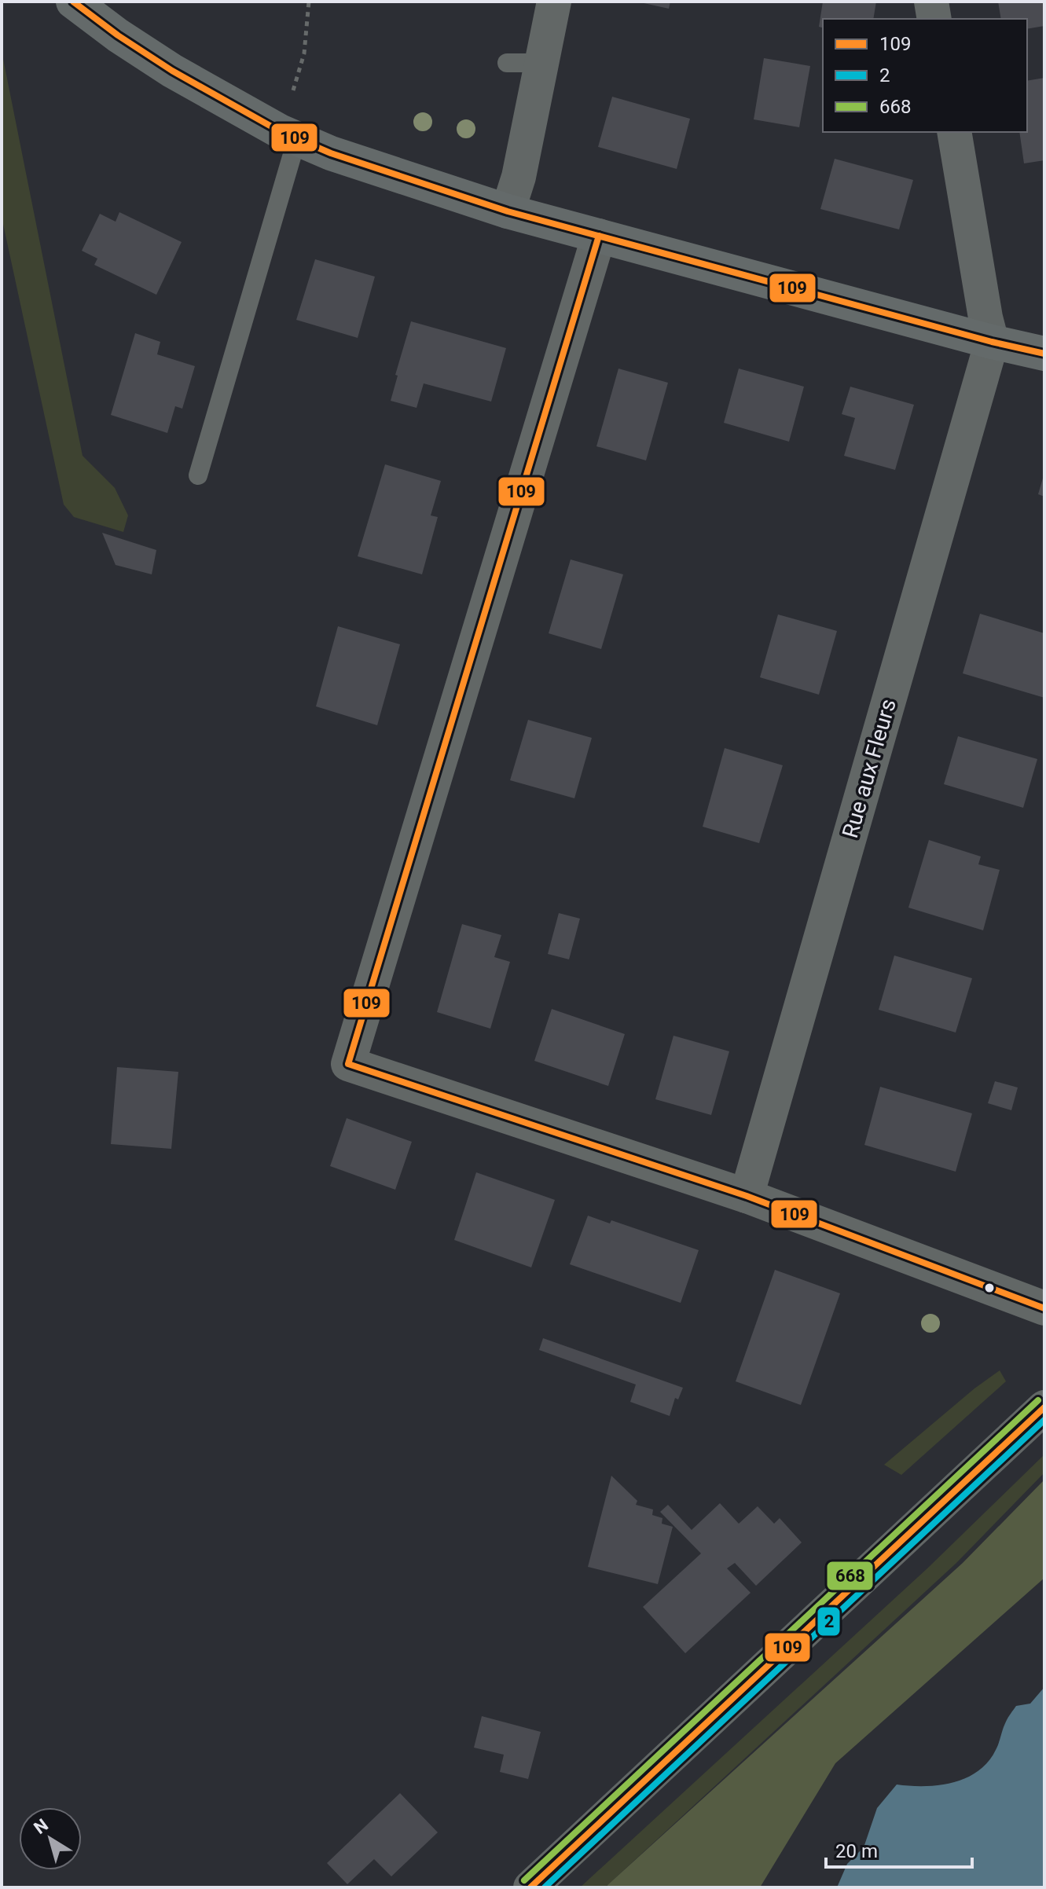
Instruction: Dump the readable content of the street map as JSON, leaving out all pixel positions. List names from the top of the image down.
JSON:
{
  "streets": {
    "street": ["Rue aux Fleurs"]
  },
  "lines": ["transit line 109", "transit line 668", "transit line 2"],
  "legend": ["109", "2", "668"],
  "scale_bar": "20 m",
  "north": "top left"
}
